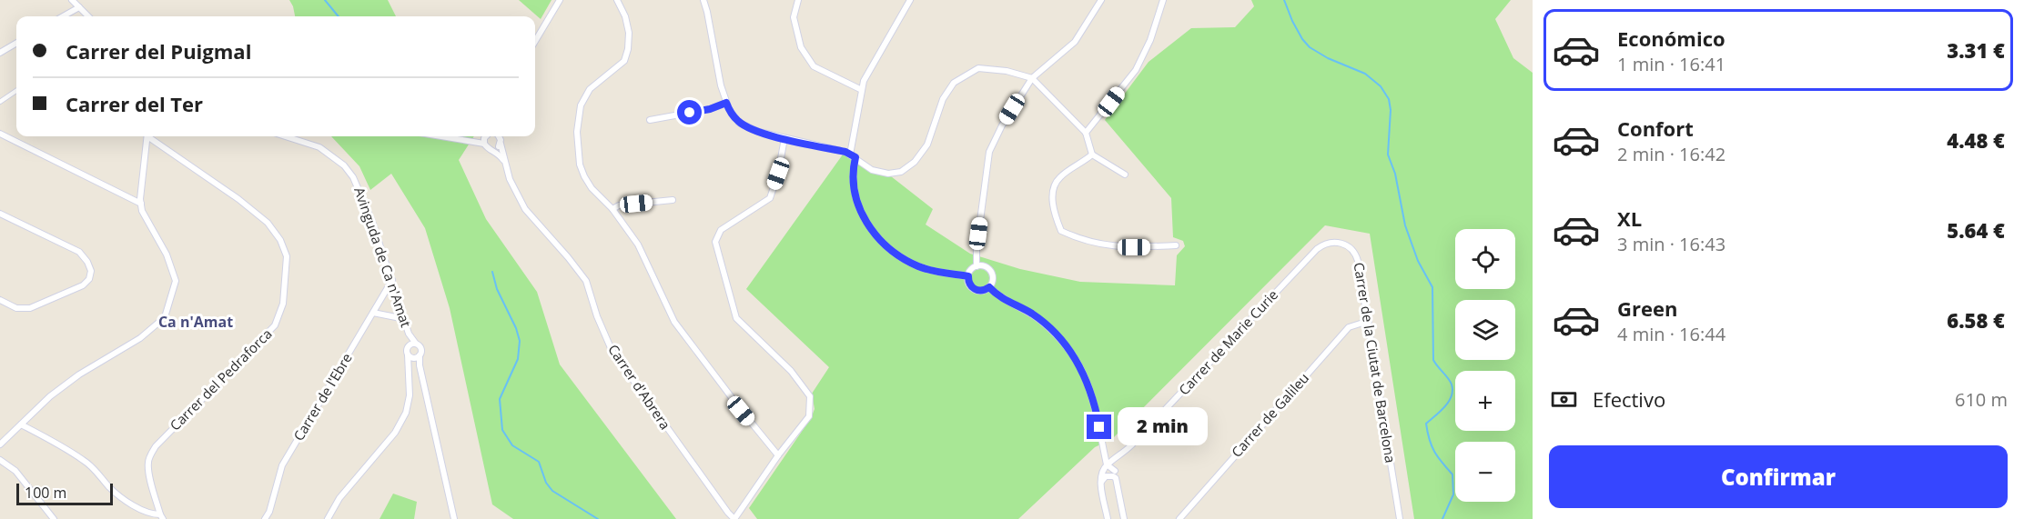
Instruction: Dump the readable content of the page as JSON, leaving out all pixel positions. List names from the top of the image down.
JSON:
{
  "streets": {
    "street": [
      "Avinguda de Ca n'Amat",
      "Carrer de Marie Curie",
      "Carrer de la Ciutat de Barcelona",
      "Carrer del Pedraforca",
      "Carrer d'Abrera",
      "Carrer de l'Ebre",
      "Carrer de Galileu"
    ]
  },
  "crossings": [
    ["Avinguda de Ca n'Amat", "Carrer de l'Ebre"],
    ["Carrer de Marie Curie", "Carrer de la Ciutat de Barcelona"],
    ["Carrer de la Ciutat de Barcelona", "Carrer de Galileu"]
  ],
  "districts": ["Ca n'Amat"],
  "scale_bar": "100 m",
  "page": {
    "list": [
      {
        "name": "Económico",
        "note": "1 min · 16:41",
        "value": "3.31 €"
      },
      {
        "name": "Confort",
        "note": "2 min · 16:42",
        "value": "4.48 €"
      },
      {
        "name": "XL",
        "note": "3 min · 16:43",
        "value": "5.64 €"
      },
      {
        "name": "Green",
        "note": "4 min · 16:44",
        "value": "6.58 €"
      }
    ],
    "banner": ["Carrer del Puigmal", "Carrer del Ter"],
    "map_buttons": ["+", "−"],
    "pay": ["Efectivo", "610 m"],
    "bubble": "2 min",
    "buttons": "Confirmar",
    "scale": "100 m"
  }
}
